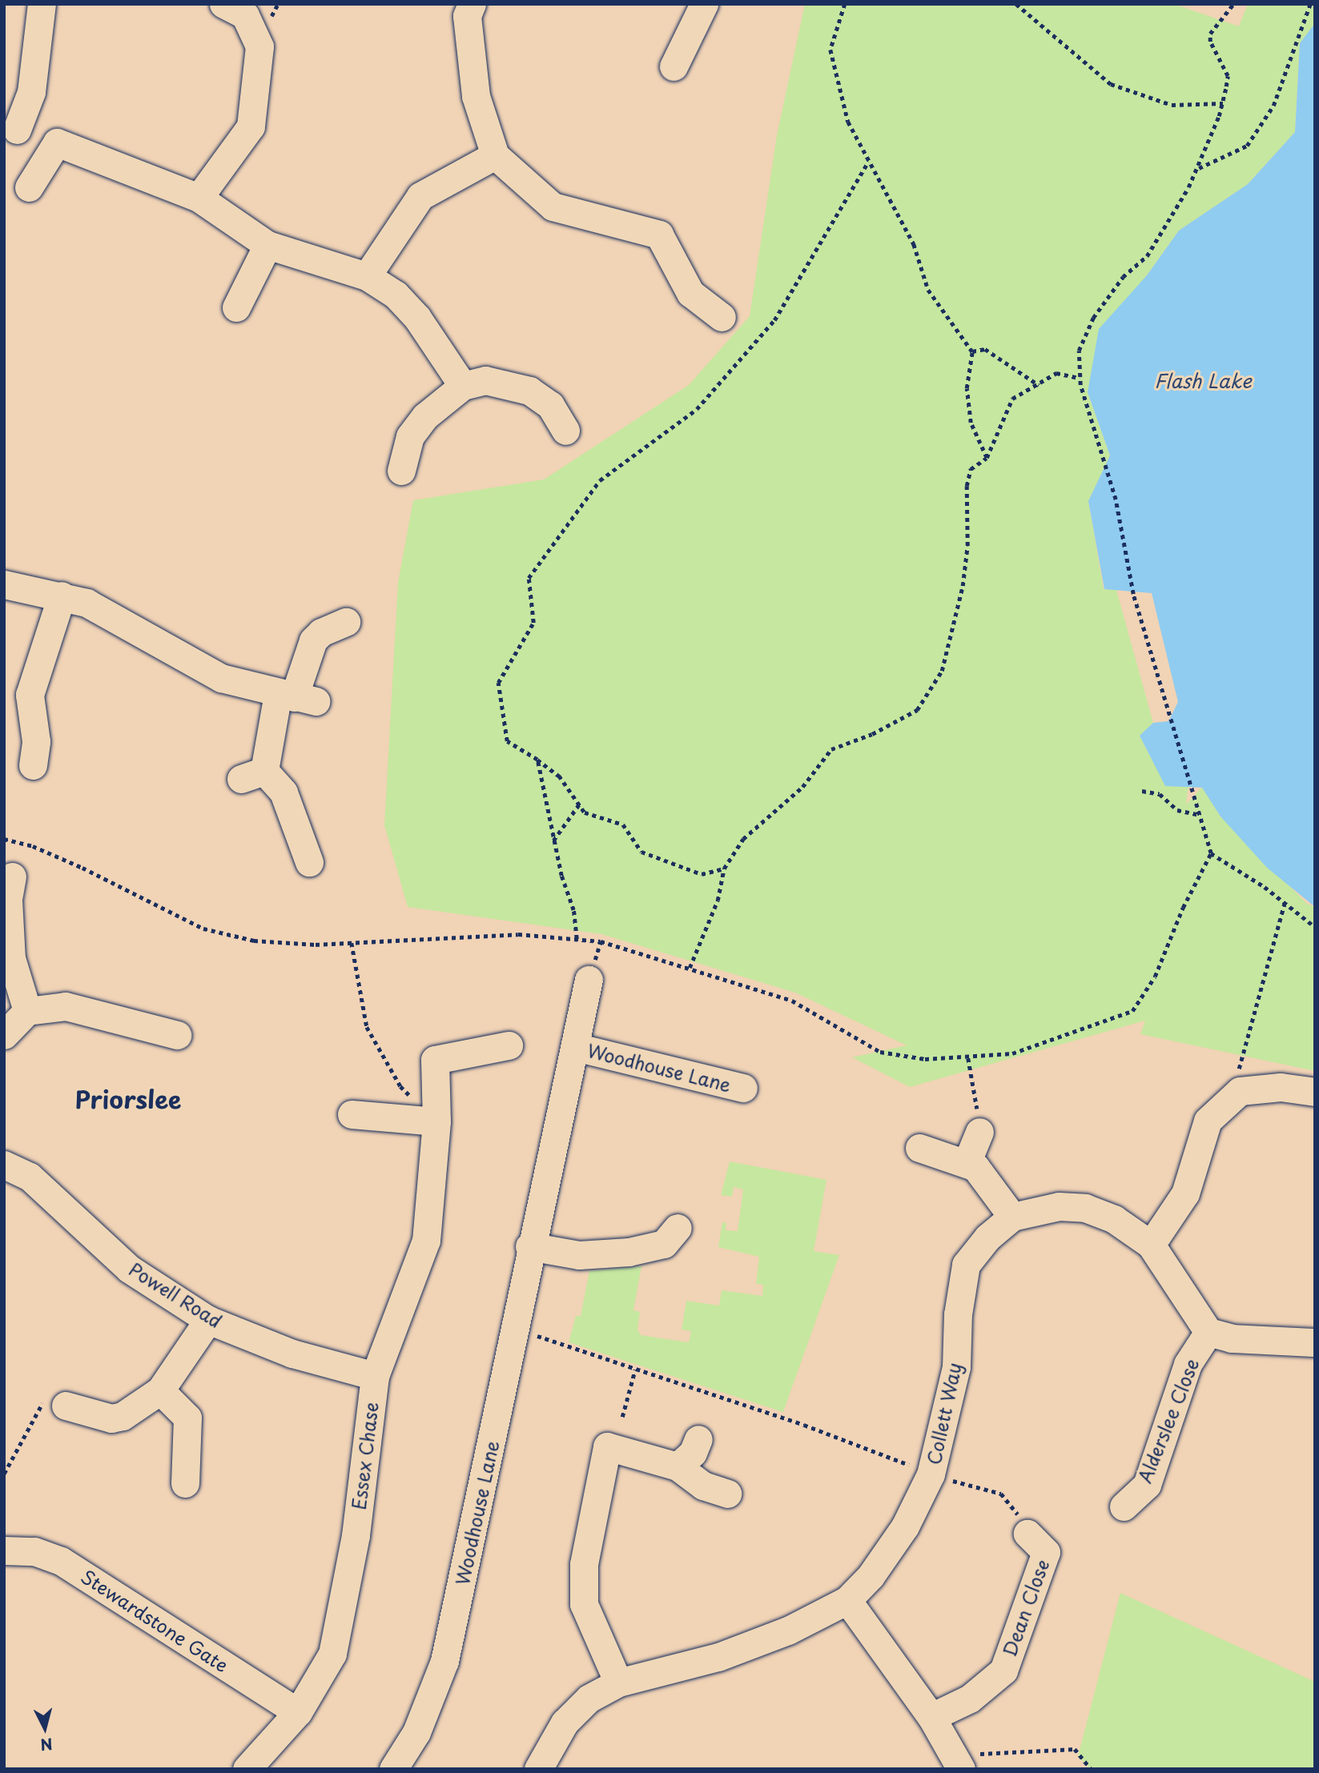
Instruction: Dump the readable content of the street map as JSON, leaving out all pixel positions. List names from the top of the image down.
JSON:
{
  "streets": {
    "street": [
      "Woodhouse Lane",
      "Powell Road",
      "Collett Way",
      "Alderslee Close",
      "Essex Chase",
      "Dean Close",
      "Stewardstone Gate"
    ]
  },
  "crossings": [
    ["Powell Road", "Essex Chase"],
    ["Collett Way", "Alderslee Close"],
    ["Essex Chase", "Stewardstone Gate"]
  ],
  "districts": ["Priorslee"],
  "water": ["Flash Lake"],
  "north": "bottom"
}
